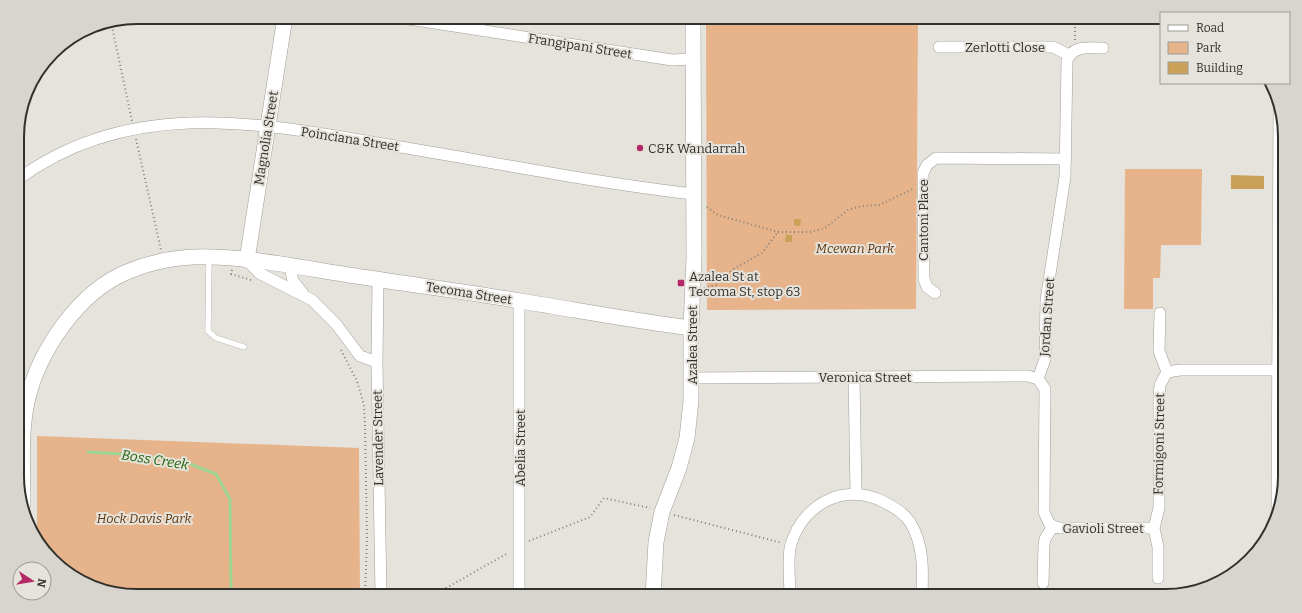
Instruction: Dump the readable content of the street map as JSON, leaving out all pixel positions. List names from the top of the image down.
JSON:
{
  "streets": {
    "street": [
      "Frangipani Street",
      "Zerlotti Close",
      "Magnolia Street",
      "Poinciana Street",
      "Cantoni Place",
      "Tecoma Street",
      "Jordan Street",
      "Azalea Street",
      "Veronica Street",
      "Lavender Street",
      "Formigoni Street",
      "Abelia Street",
      "Gavioli Street"
    ]
  },
  "crossings": [
    ["Frangipani Street", "Azalea Street"],
    ["Zerlotti Close", "Jordan Street"],
    ["Magnolia Street", "Poinciana Street"],
    ["Magnolia Street", "Tecoma Street"],
    ["Poinciana Street", "Azalea Street"],
    ["Cantoni Place", "Jordan Street"],
    ["Tecoma Street", "Azalea Street"],
    ["Tecoma Street", "Lavender Street"],
    ["Tecoma Street", "Abelia Street"],
    ["Jordan Street", "Veronica Street"],
    ["Azalea Street", "Veronica Street"],
    ["Formigoni Street", "Gavioli Street"]
  ],
  "water": ["Boss Creek"],
  "parks": ["Mcewan Park", "Hock Davis Park"],
  "places": {
    "other": ["C&K Wandarrah"],
    "transit": ["Azalea St at Tecoma St, stop 63"]
  },
  "legend": ["Road", "Park", "Building"],
  "north": "right"
}
